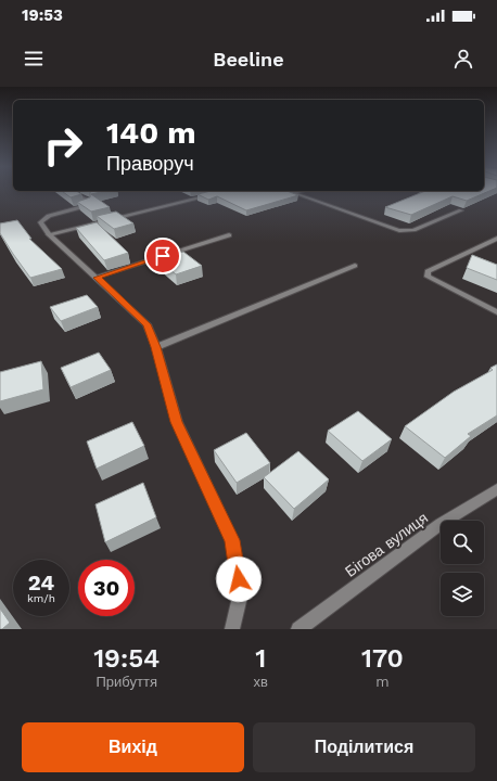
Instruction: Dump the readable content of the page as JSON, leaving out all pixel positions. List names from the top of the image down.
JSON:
{
  "streets": {
    "street": ["Бігова вулиця"]
  },
  "page": {
    "status": "19:53",
    "header": "Beeline",
    "turn": ["140 m", "Праворуч"],
    "speed": "24 km/h",
    "limit": "30",
    "eta": [
      "19:54",
      "Прибуття",
      "1",
      "хв",
      "170",
      "m"
    ],
    "buttons": ["Вихід", "Поділитися"]
  }
}
